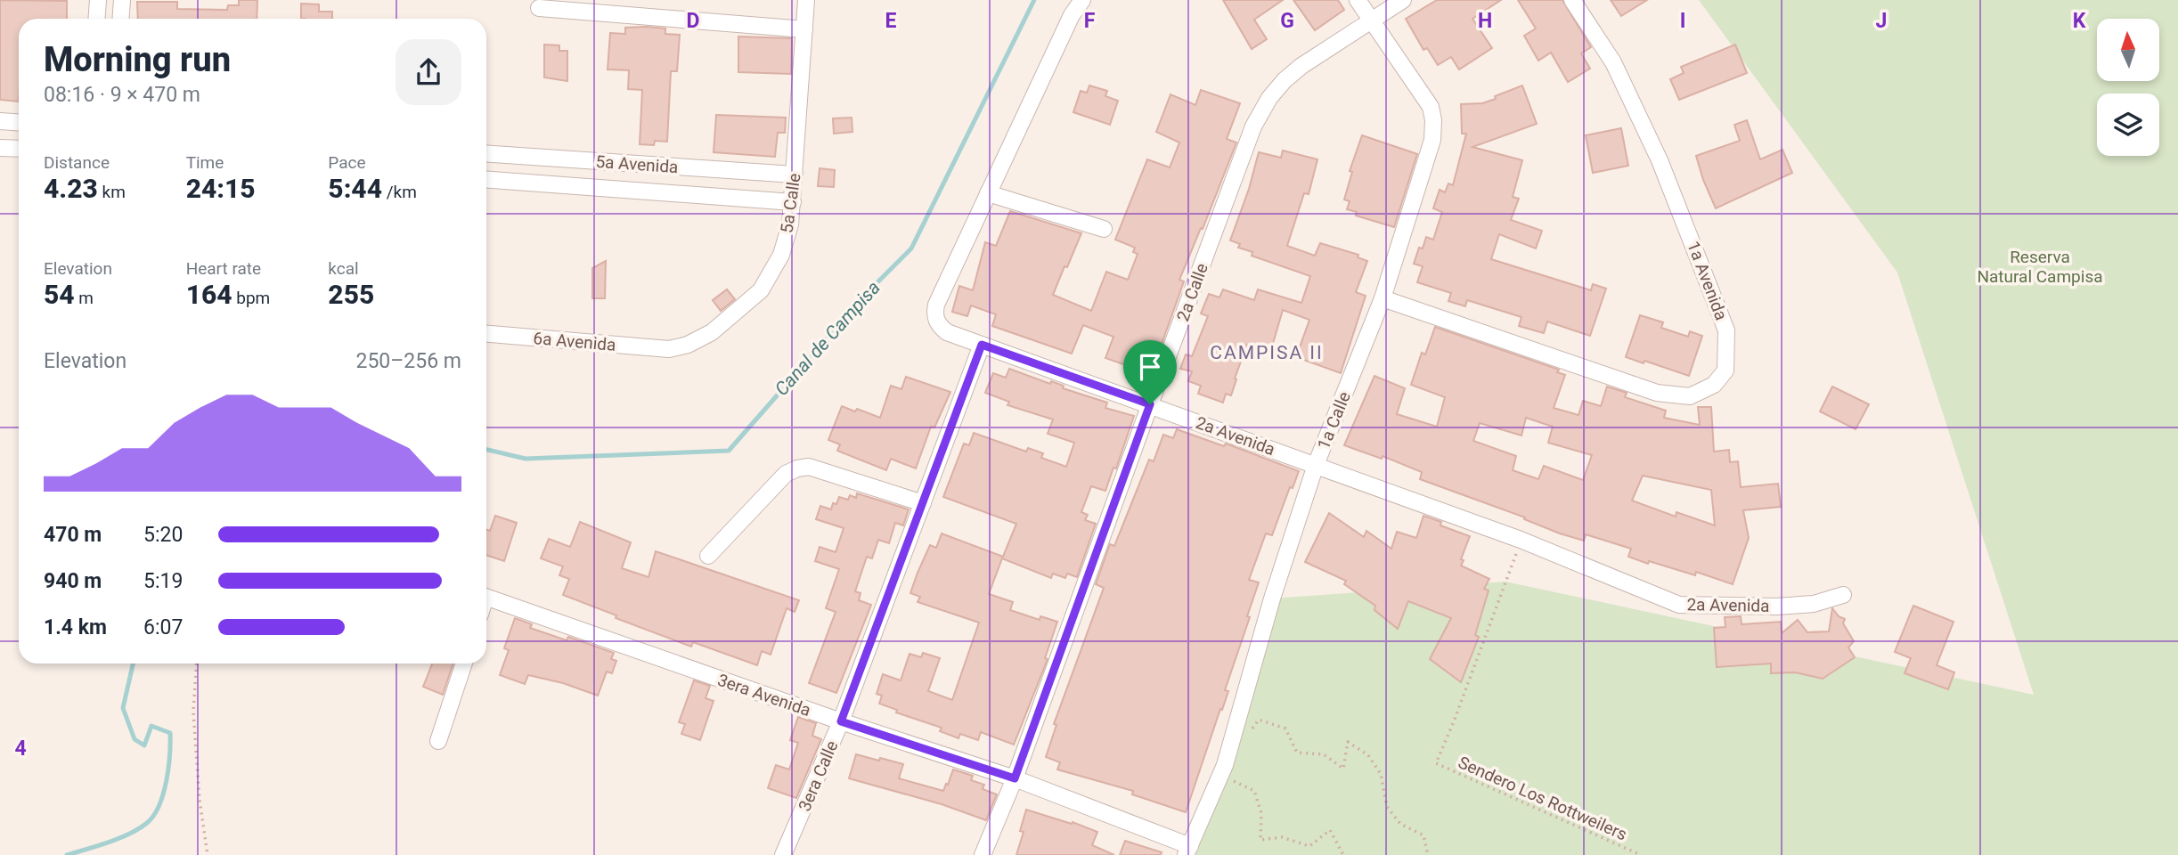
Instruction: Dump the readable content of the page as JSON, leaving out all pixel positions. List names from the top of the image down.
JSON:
{
  "streets": {
    "street": [
      "5a Avenida",
      "5a Calle",
      "1a Avenida",
      "2a Calle",
      "6a Avenida",
      "1a Calle",
      "2a Avenida",
      "3era Avenida",
      "3era Calle"
    ],
    "path": ["Sendero Los Rottweilers"]
  },
  "crossings": [
    ["5a Avenida", "5a Calle"],
    ["5a Calle", "6a Avenida"],
    ["1a Avenida", "1a Calle"],
    ["2a Calle", "1a Calle"],
    ["2a Calle", "2a Avenida"],
    ["2a Calle", "3era Avenida"],
    ["1a Calle", "2a Avenida"],
    ["1a Calle", "3era Avenida"],
    ["2a Avenida", "3era Calle"],
    ["2a Avenida", "Sendero Los Rottweilers"],
    ["3era Avenida", "3era Calle"]
  ],
  "districts": ["CAMPISA II"],
  "water": ["Canal de Campisa"],
  "parks": ["Reserva Natural Campisa"],
  "north": "top",
  "page": {
    "heading": ["Morning run", "08:16 · 9 × 470 m"],
    "stats": [
      ["Distance", "4.23 km"],
      ["Time", "24:15"],
      ["Pace", "5:44 /km"],
      ["Elevation", "54 m"],
      ["Heart rate", "164 bpm"],
      ["kcal", "255"]
    ],
    "chart": ["Elevation", "250–256 m"],
    "list": [
      {
        "name": "470 m",
        "note": "5:20"
      },
      {
        "name": "940 m",
        "note": "5:19"
      },
      {
        "name": "1.4 km",
        "note": "6:07"
      }
    ]
  },
  "grid": {
    "columns": [
      "D",
      "E",
      "F",
      "G",
      "H",
      "I",
      "J",
      "K"
    ],
    "rows": ["4"]
  }
}
